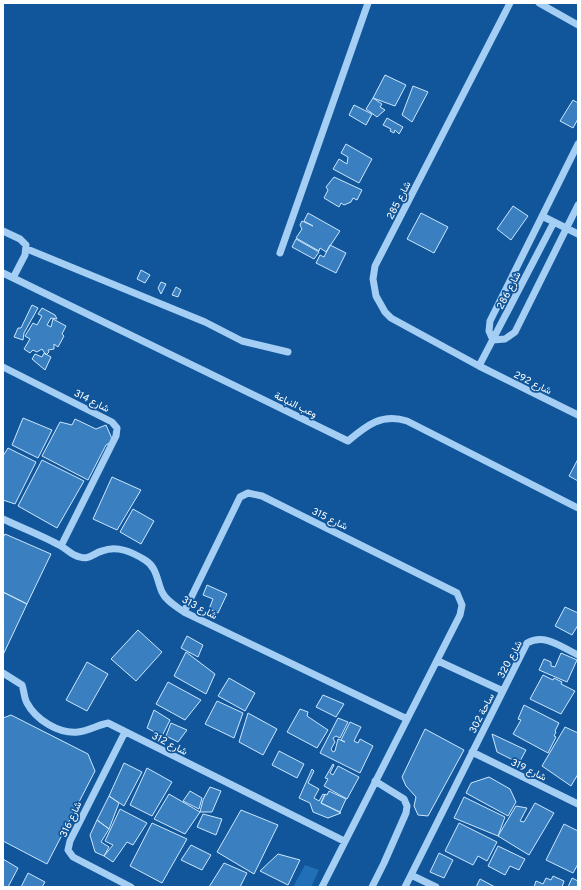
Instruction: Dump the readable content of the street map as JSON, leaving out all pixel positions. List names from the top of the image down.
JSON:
{
  "streets": {
    "street": [
      "شارع 285",
      "شارع 286",
      "شارع 292",
      "شارع 314",
      "وعب النباعة",
      "شارع 315",
      "شارع 313",
      "شارع 320",
      "ساحة 302",
      "شارع 312",
      "شارع 319",
      "شارع 316"
    ]
  },
  "crossings": [
    ["شارع 285", "شارع 286"],
    ["شارع 285", "شارع 292"],
    ["شارع 286", "شارع 292"],
    ["شارع 314", "شارع 313"],
    ["شارع 315", "شارع 313"],
    ["شارع 315", "ساحة 302"],
    ["شارع 320", "ساحة 302"],
    ["ساحة 302", "شارع 319"],
    ["شارع 312", "شارع 316"]
  ]
}
